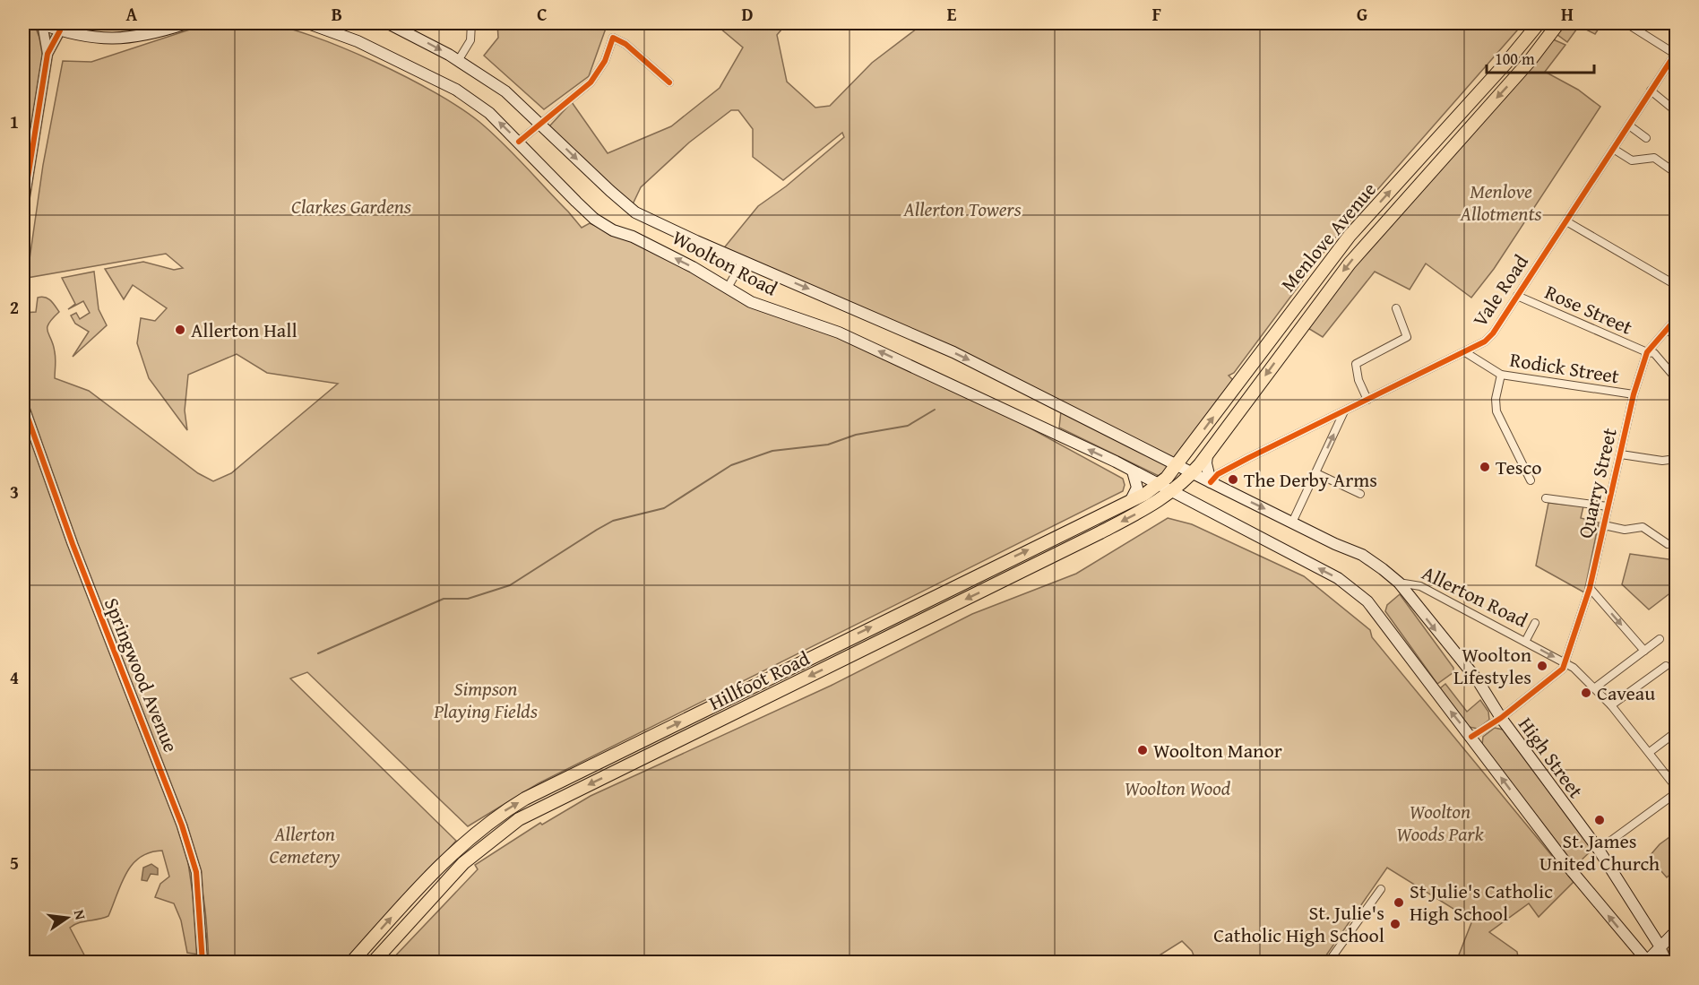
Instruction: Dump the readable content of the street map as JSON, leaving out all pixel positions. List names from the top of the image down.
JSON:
{
  "streets": {
    "highway": ["Menlove Avenue", "Hillfoot Road"],
    "main road": ["Woolton Road", "Allerton Road", "High Street"],
    "street": [
      "Vale Road",
      "Rose Street",
      "Rodick Street",
      "Quarry Street",
      "Springwood Avenue"
    ]
  },
  "crossings": [
    ["Menlove Avenue", "Woolton Road"],
    ["Menlove Avenue", "Allerton Road"],
    ["Menlove Avenue", "Hillfoot Road"],
    ["Woolton Road", "Allerton Road"],
    ["Woolton Road", "Hillfoot Road"],
    ["Vale Road", "Rose Street"],
    ["Vale Road", "Rodick Street"],
    ["Vale Road", "Allerton Road"],
    ["Rose Street", "Quarry Street"],
    ["Rodick Street", "Quarry Street"],
    ["Quarry Street", "Allerton Road"],
    ["Allerton Road", "Hillfoot Road"],
    ["Allerton Road", "High Street"]
  ],
  "parks": [
    "Menlove Allotments",
    "Clarkes Gardens",
    "Allerton Towers",
    "Simpson Playing Fields",
    "Woolton Wood",
    "Woolton Woods Park",
    "Allerton Cemetery"
  ],
  "places": [
    "Allerton Hall",
    "Tesco",
    "The Derby Arms",
    "Woolton Lifestyles",
    "Caveau",
    "Woolton Manor",
    "St. James United Church",
    "St Julie's Catholic High School",
    "St. Julie's Catholic High School"
  ],
  "scale_bar": "100 m",
  "north": "right",
  "grid": {
    "columns": [
      "A",
      "B",
      "C",
      "D",
      "E",
      "F",
      "G",
      "H"
    ],
    "rows": [
      "1",
      "2",
      "3",
      "4",
      "5"
    ]
  }
}
